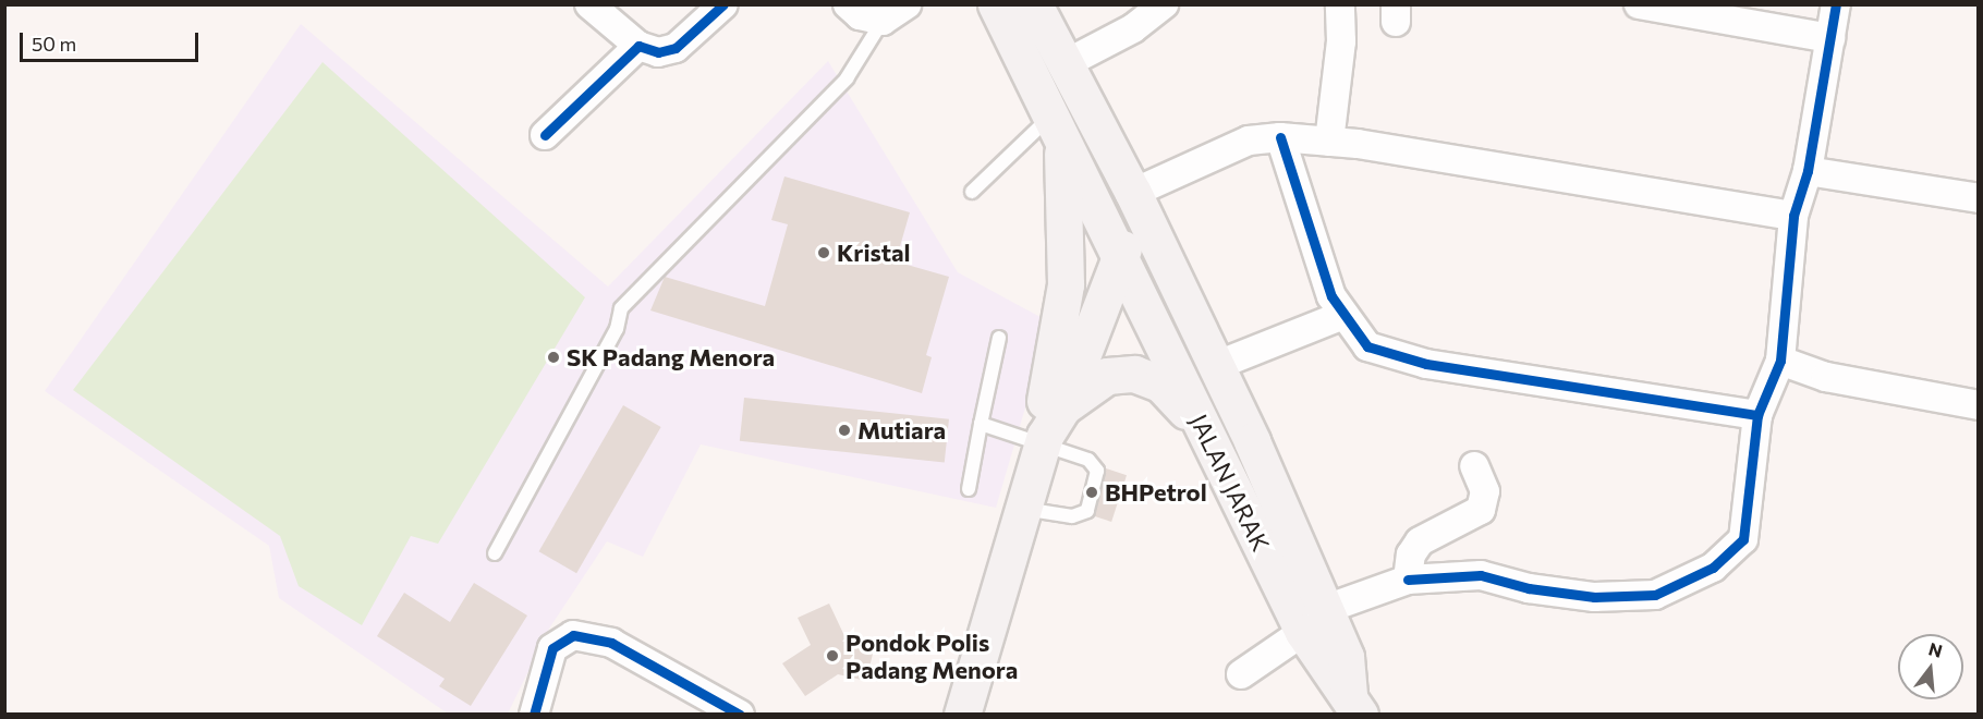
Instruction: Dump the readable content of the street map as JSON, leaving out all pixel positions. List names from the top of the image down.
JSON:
{
  "streets": {
    "main road": ["JALAN JARAK"]
  },
  "places": [
    "Kristal",
    "SK Padang Menora",
    "Mutiara",
    "BHPetrol",
    "Pondok Polis Padang Menora"
  ],
  "scale_bar": "50 m",
  "north": "top"
}
